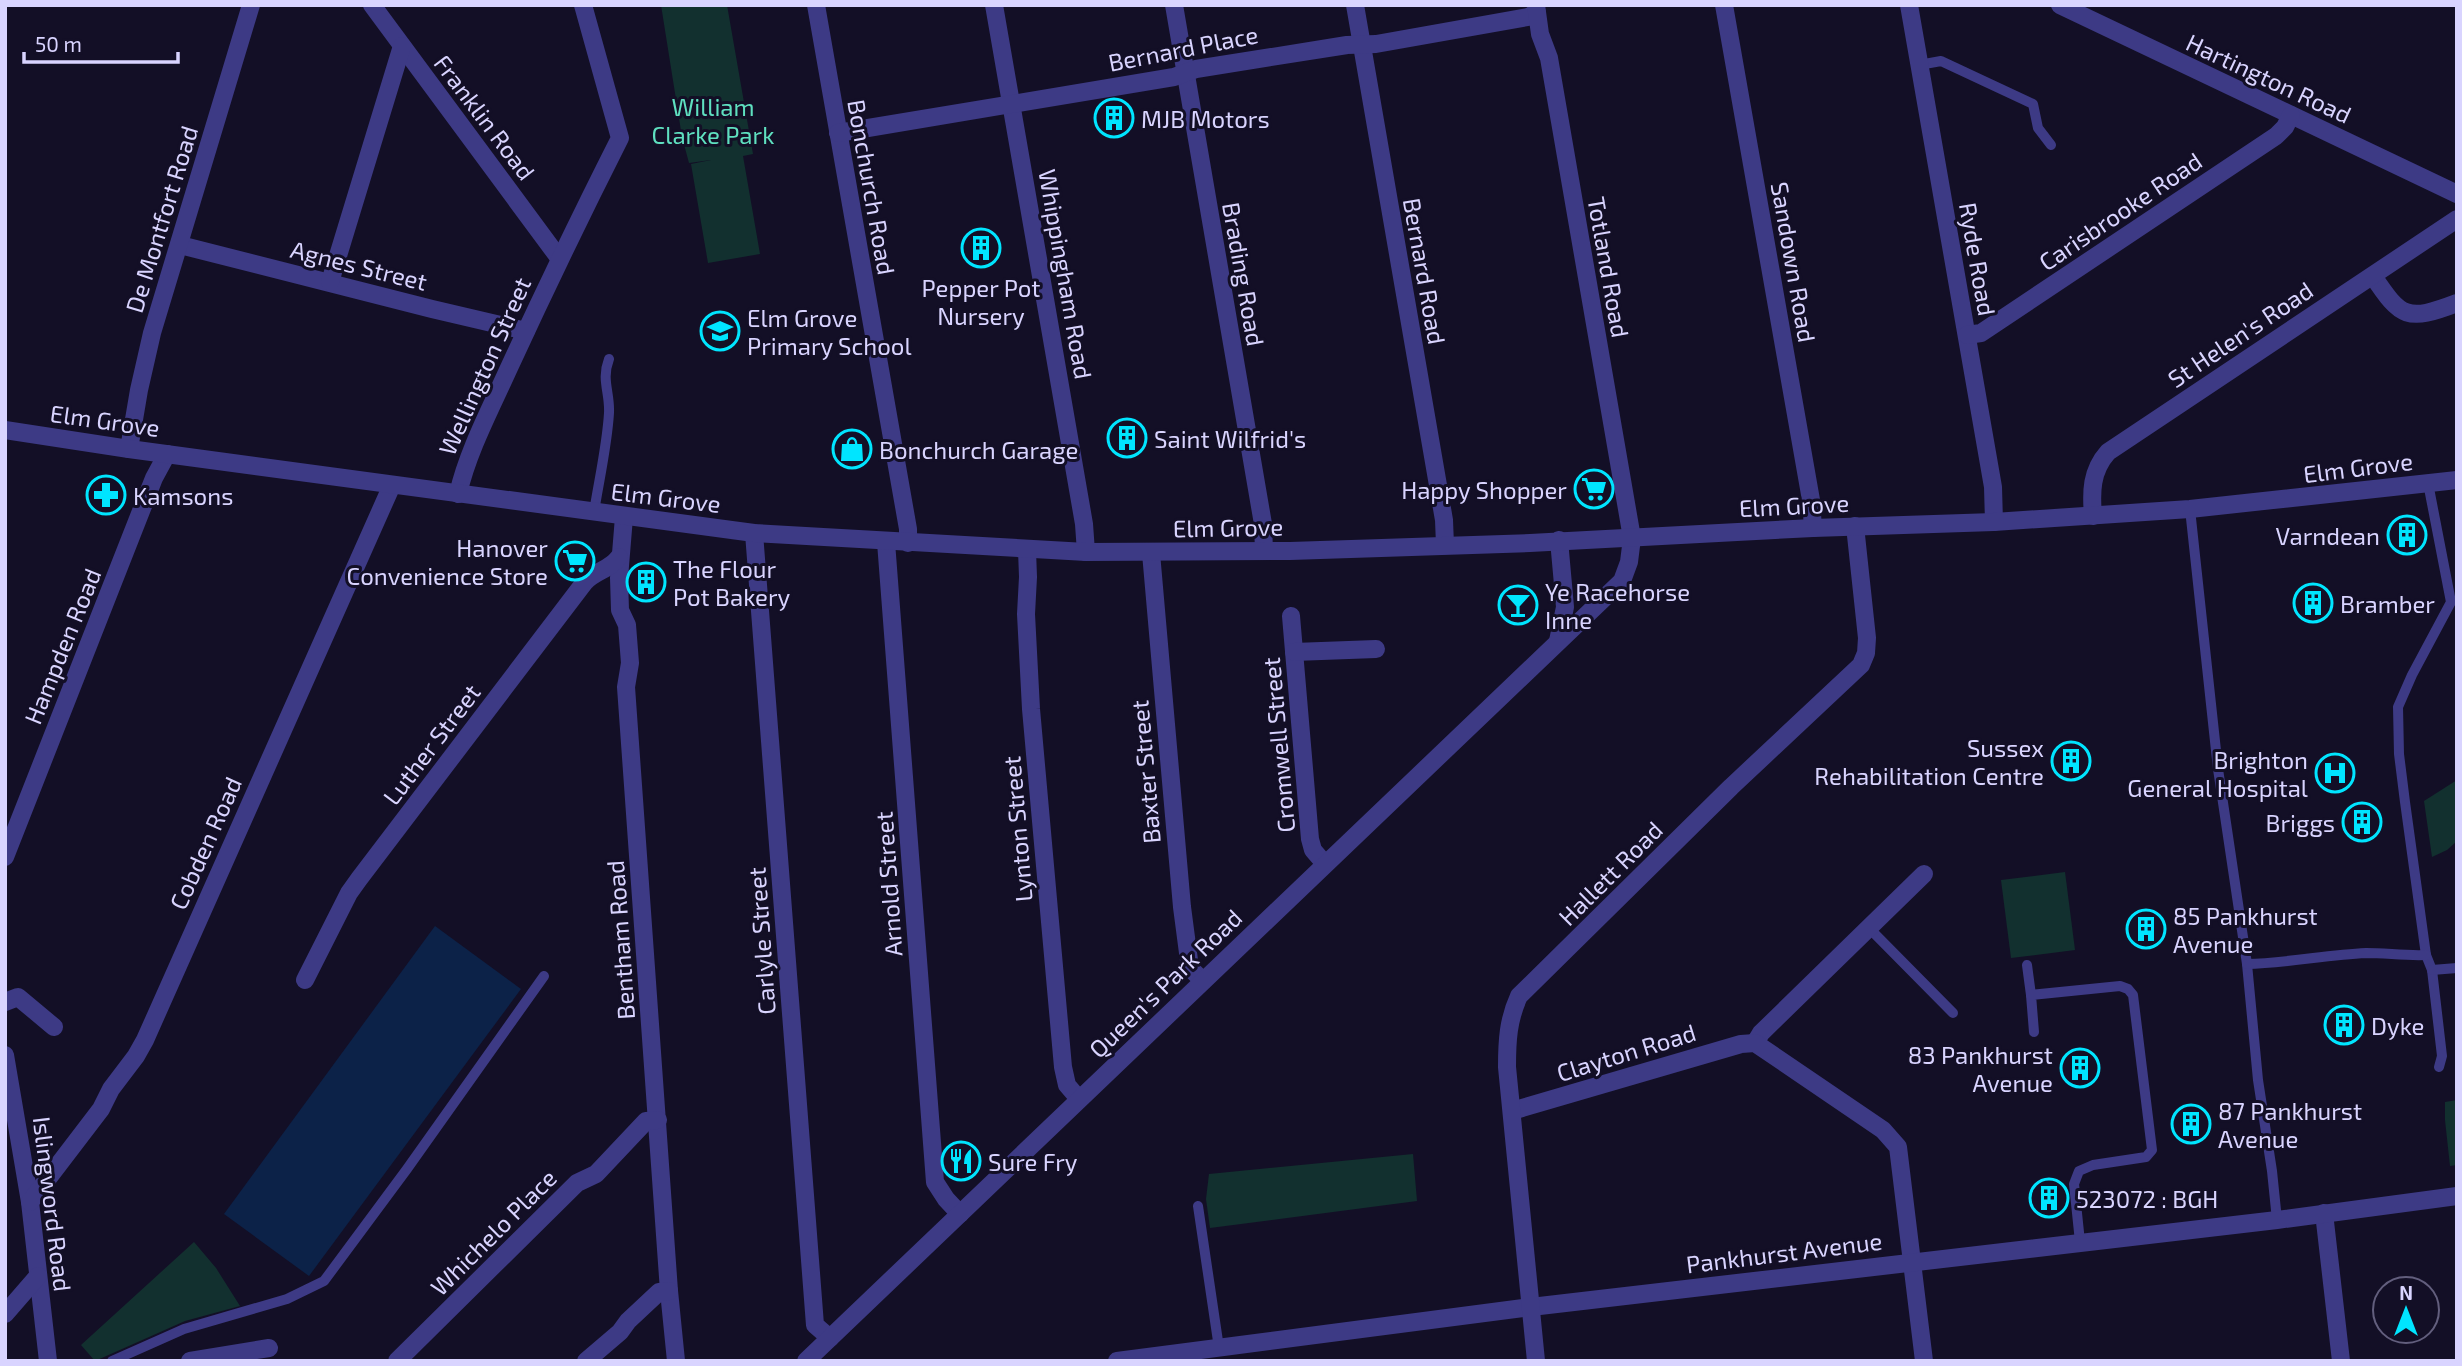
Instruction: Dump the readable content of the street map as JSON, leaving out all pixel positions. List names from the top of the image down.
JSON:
{
  "streets": {
    "street": [
      "Bernard Place",
      "Hartington Road",
      "Franklin Road",
      "Bonchurch Road",
      "Carisbrooke Road",
      "De Montfort Road",
      "Ryde Road",
      "Sandown Road",
      "Agnes Street",
      "Totland Road",
      "Bernard Road",
      "Whippingham Road",
      "Brading Road",
      "St Helen's Road",
      "Wellington Street",
      "Elm Grove",
      "Hampden Road",
      "Luther Street",
      "Cromwell Street",
      "Baxter Street",
      "Lynton Street",
      "Cobden Road",
      "Hallett Road",
      "Arnold Street",
      "Bentham Road",
      "Carlyle Street",
      "Queen's Park Road",
      "Clayton Road",
      "Islingword Road",
      "Whichelo Place",
      "Pankhurst Avenue"
    ]
  },
  "crossings": [
    ["Bernard Place", "Bonchurch Road"],
    ["Bernard Place", "Totland Road"],
    ["Bernard Place", "Bernard Road"],
    ["Bernard Place", "Whippingham Road"],
    ["Bernard Place", "Brading Road"],
    ["Hartington Road", "Carisbrooke Road"],
    ["Franklin Road", "Wellington Street"],
    ["Bonchurch Road", "Elm Grove"],
    ["Carisbrooke Road", "Ryde Road"],
    ["De Montfort Road", "Agnes Street"],
    ["De Montfort Road", "Elm Grove"],
    ["Ryde Road", "Elm Grove"],
    ["Sandown Road", "Elm Grove"],
    ["Agnes Street", "Wellington Street"],
    ["Totland Road", "Elm Grove"],
    ["Totland Road", "Queen's Park Road"],
    ["Bernard Road", "Elm Grove"],
    ["Whippingham Road", "Elm Grove"],
    ["Brading Road", "Elm Grove"],
    ["St Helen's Road", "Elm Grove"],
    ["Wellington Street", "Elm Grove"],
    ["Elm Grove", "Hampden Road"],
    ["Elm Grove", "Baxter Street"],
    ["Elm Grove", "Lynton Street"],
    ["Elm Grove", "Cobden Road"],
    ["Elm Grove", "Hallett Road"],
    ["Elm Grove", "Arnold Street"],
    ["Elm Grove", "Bentham Road"],
    ["Elm Grove", "Carlyle Street"],
    ["Elm Grove", "Queen's Park Road"],
    ["Luther Street", "Bentham Road"],
    ["Cromwell Street", "Queen's Park Road"],
    ["Baxter Street", "Queen's Park Road"],
    ["Lynton Street", "Queen's Park Road"],
    ["Cobden Road", "Islingword Road"],
    ["Hallett Road", "Clayton Road"],
    ["Hallett Road", "Pankhurst Avenue"],
    ["Arnold Street", "Queen's Park Road"],
    ["Bentham Road", "Whichelo Place"],
    ["Carlyle Street", "Queen's Park Road"]
  ],
  "parks": ["William Clarke Park"],
  "places": {
    "building": [
      "MJB Motors",
      "Pepper Pot Nursery",
      "Saint Wilfrid's",
      "Varndean",
      "The Flour Pot Bakery",
      "Bramber",
      "Sussex Rehabilitation Centre",
      "Briggs",
      "85 Pankhurst Avenue",
      "Dyke",
      "83 Pankhurst Avenue",
      "87 Pankhurst Avenue",
      "523072 : BGH"
    ],
    "school or university": ["Elm Grove Primary School"],
    "shop": ["Bonchurch Garage"],
    "supermarket": ["Happy Shopper", "Hanover Convenience Store"],
    "pharmacy": ["Kamsons"],
    "bar": ["Ye Racehorse Inne"],
    "hospital": ["Brighton General Hospital"],
    "restaurant": ["Sure Fry"]
  },
  "scale_bar": "50 m",
  "north": "top"
}
